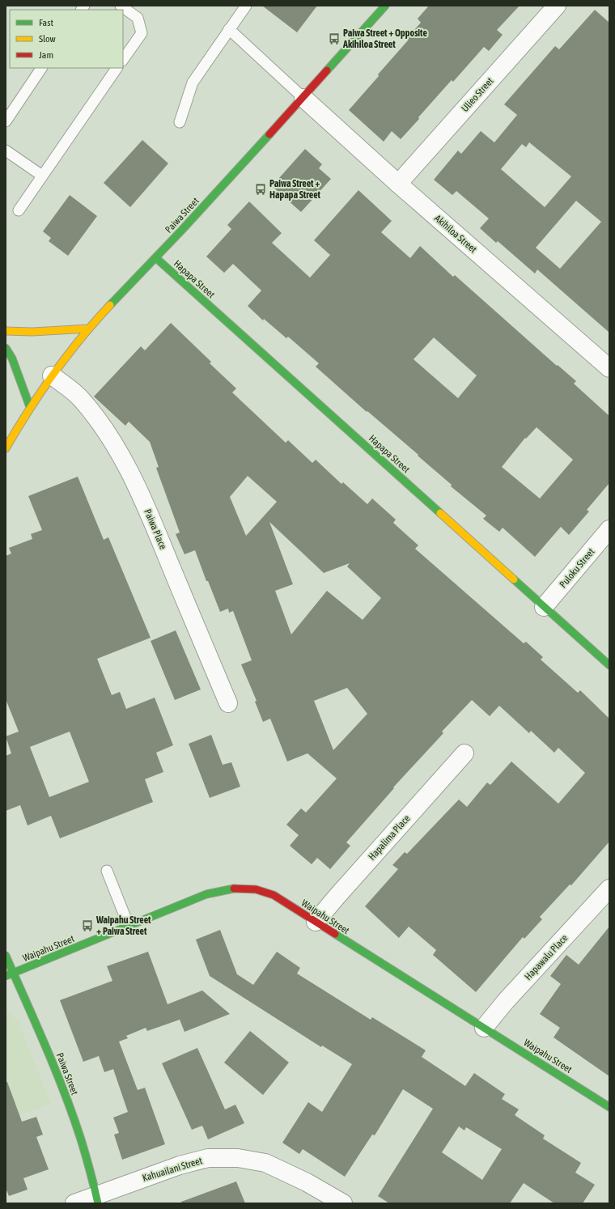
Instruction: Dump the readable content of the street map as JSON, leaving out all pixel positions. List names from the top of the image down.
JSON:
{
  "streets": {
    "street": [
      "Ulieo Street",
      "Paiwa Street",
      "Akihiloa Street",
      "Hapapa Street",
      "Paiwa Place",
      "Puloku Street",
      "Hapalima Place",
      "Waipahu Street",
      "Hapawalu Place",
      "Kahuailani Street"
    ]
  },
  "crossings": [
    ["Ulieo Street", "Akihiloa Street"],
    ["Paiwa Street", "Akihiloa Street"],
    ["Paiwa Street", "Hapapa Street"],
    ["Paiwa Street", "Paiwa Place"],
    ["Paiwa Street", "Waipahu Street"],
    ["Paiwa Street", "Kahuailani Street"],
    ["Hapapa Street", "Puloku Street"],
    ["Hapalima Place", "Waipahu Street"],
    ["Waipahu Street", "Hapawalu Place"]
  ],
  "places": {
    "bus stop": ["Paiwa Street + Opposite Akihiloa Street", "Paiwa Street + Hapapa Street", "Waipahu Street + Paiwa Street"]
  },
  "legend": ["Fast", "Slow", "Jam"]
}
